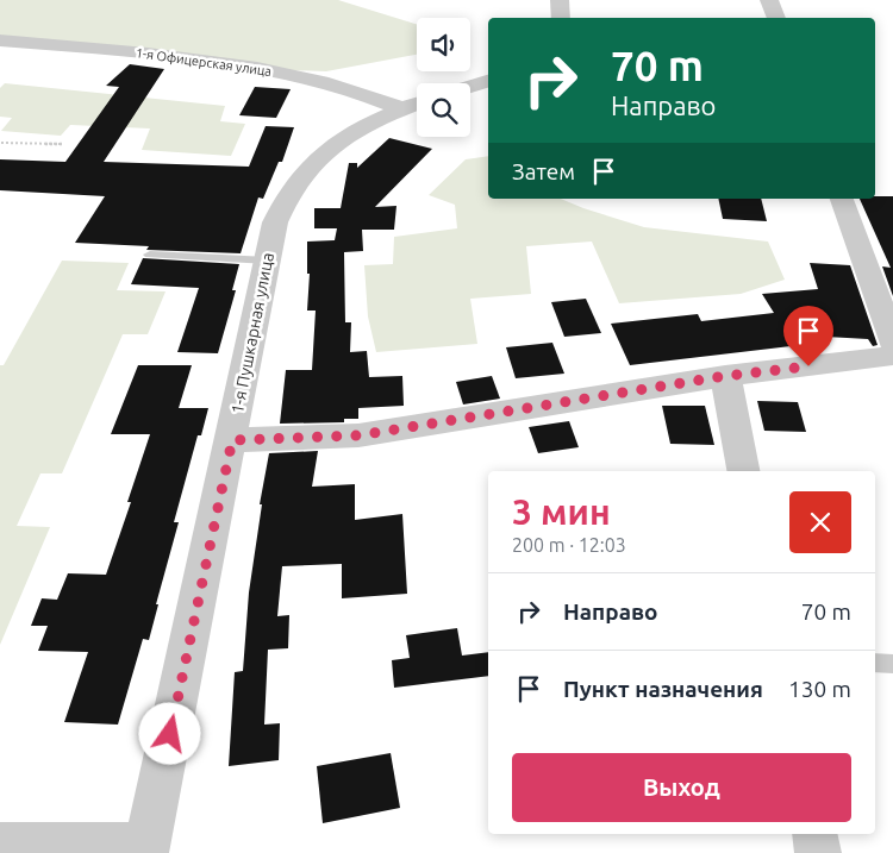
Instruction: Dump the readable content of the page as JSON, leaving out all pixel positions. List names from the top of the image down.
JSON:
{
  "streets": {
    "street": ["1-я Офицерская улица", "1-я Пушкарная улица"]
  },
  "crossings": [
    ["1-я Офицерская улица", "1-я Пушкарная улица"]
  ],
  "page": {
    "turn": ["70 m", "Направо"],
    "then": "Затем",
    "heading": ["3 мин", "200 m · 12:03"],
    "list": [
      {
        "name": "Направо",
        "value": "70 m"
      },
      {
        "name": "Пункт назначения",
        "value": "130 m"
      }
    ],
    "buttons": "Выход"
  }
}
